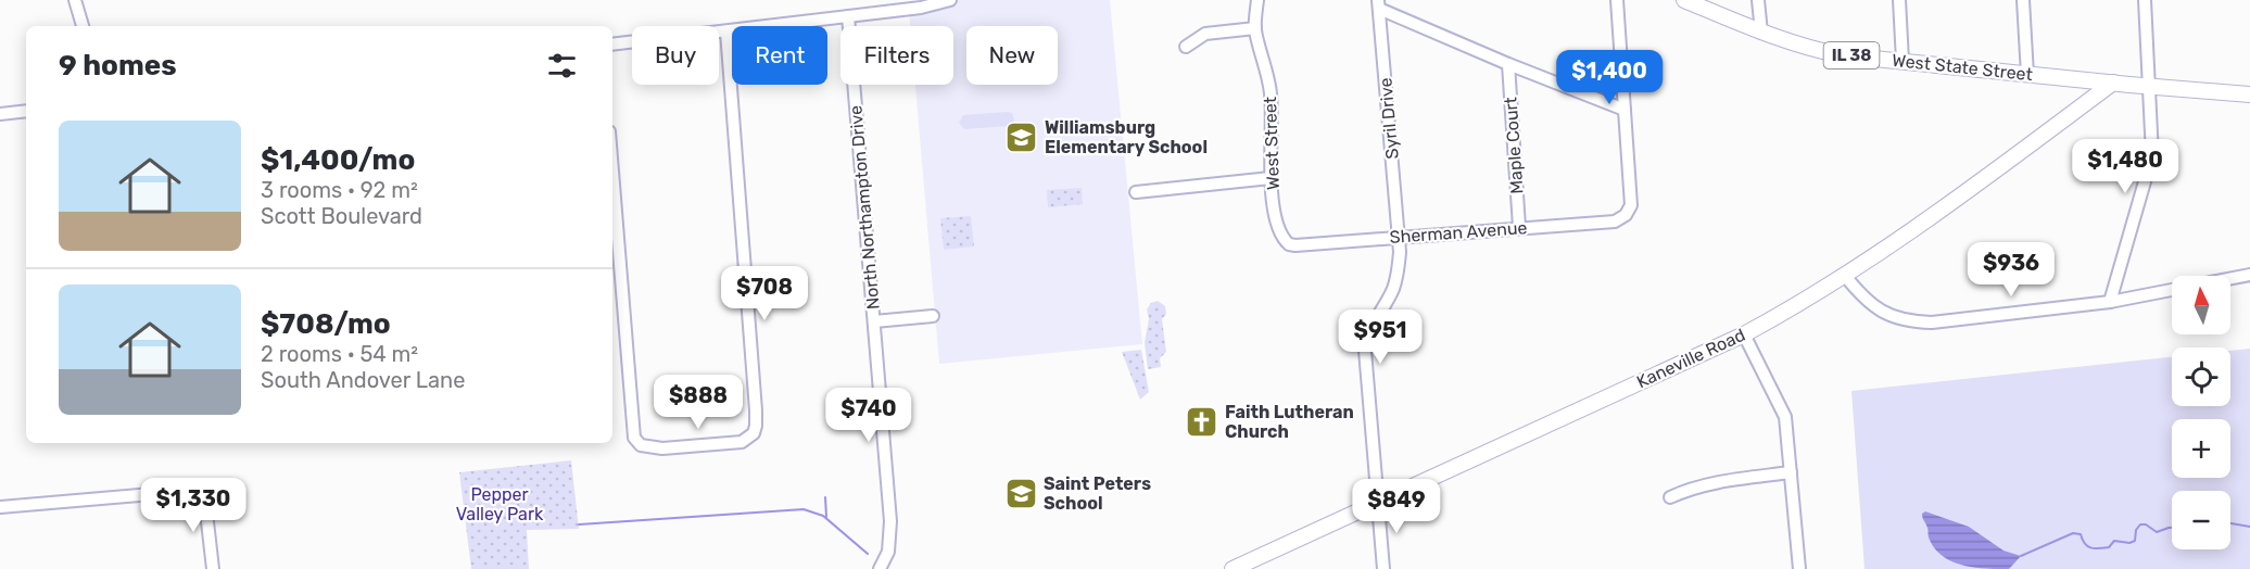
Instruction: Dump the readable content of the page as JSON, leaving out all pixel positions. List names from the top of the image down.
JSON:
{
  "streets": {
    "main road": ["IL 38", "West State Street", "Kaneville Road"],
    "street": [
      "Syril Drive",
      "West Street",
      "Maple Court",
      "North Northampton Drive",
      "Sherman Avenue"
    ]
  },
  "crossings": [
    ["West State Street", "Kaneville Road"],
    ["Syril Drive", "Sherman Avenue"],
    ["Syril Drive", "Kaneville Road"],
    ["West Street", "Sherman Avenue"],
    ["Maple Court", "Sherman Avenue"]
  ],
  "parks": ["Pepper Valley Park"],
  "places": {
    "school or university": ["Williamsburg Elementary School", "Saint Peters School"],
    "church": ["Faith Lutheran Church"]
  },
  "north": "top",
  "page": {
    "chip": [
      "Buy",
      "Rent",
      "Filters",
      "New"
    ],
    "heading": "9 homes",
    "price": [
      "$1,400",
      "$1,480",
      "$936",
      "$708",
      "$951",
      "$888",
      "$740",
      "$1,330",
      "$849"
    ],
    "list": [
      {
        "name": "$1,400/mo",
        "note": "3 rooms · 92 m² · Scott Boulevard"
      },
      {
        "name": "$708/mo",
        "note": "2 rooms · 54 m² · South Andover Lane"
      }
    ],
    "map_buttons": ["+", "−"]
  }
}
